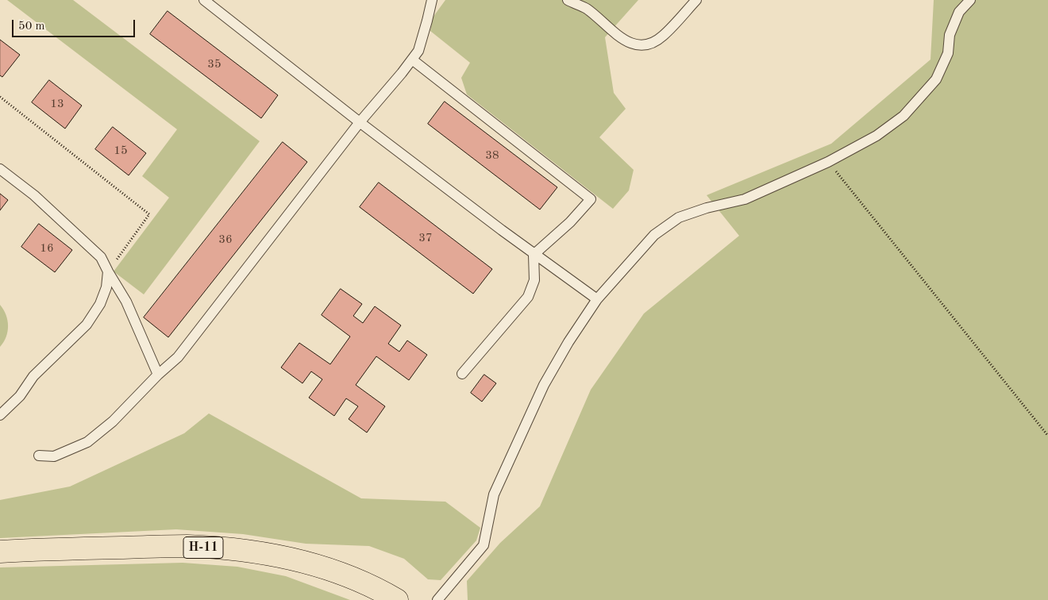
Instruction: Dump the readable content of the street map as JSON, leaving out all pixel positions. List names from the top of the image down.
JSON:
{
  "streets": {
    "main road": ["Н-11"]
  },
  "house_numbers": [
    "35",
    "13",
    "15",
    "38",
    "37",
    "36",
    "16"
  ],
  "scale_bar": "50 m"
}
